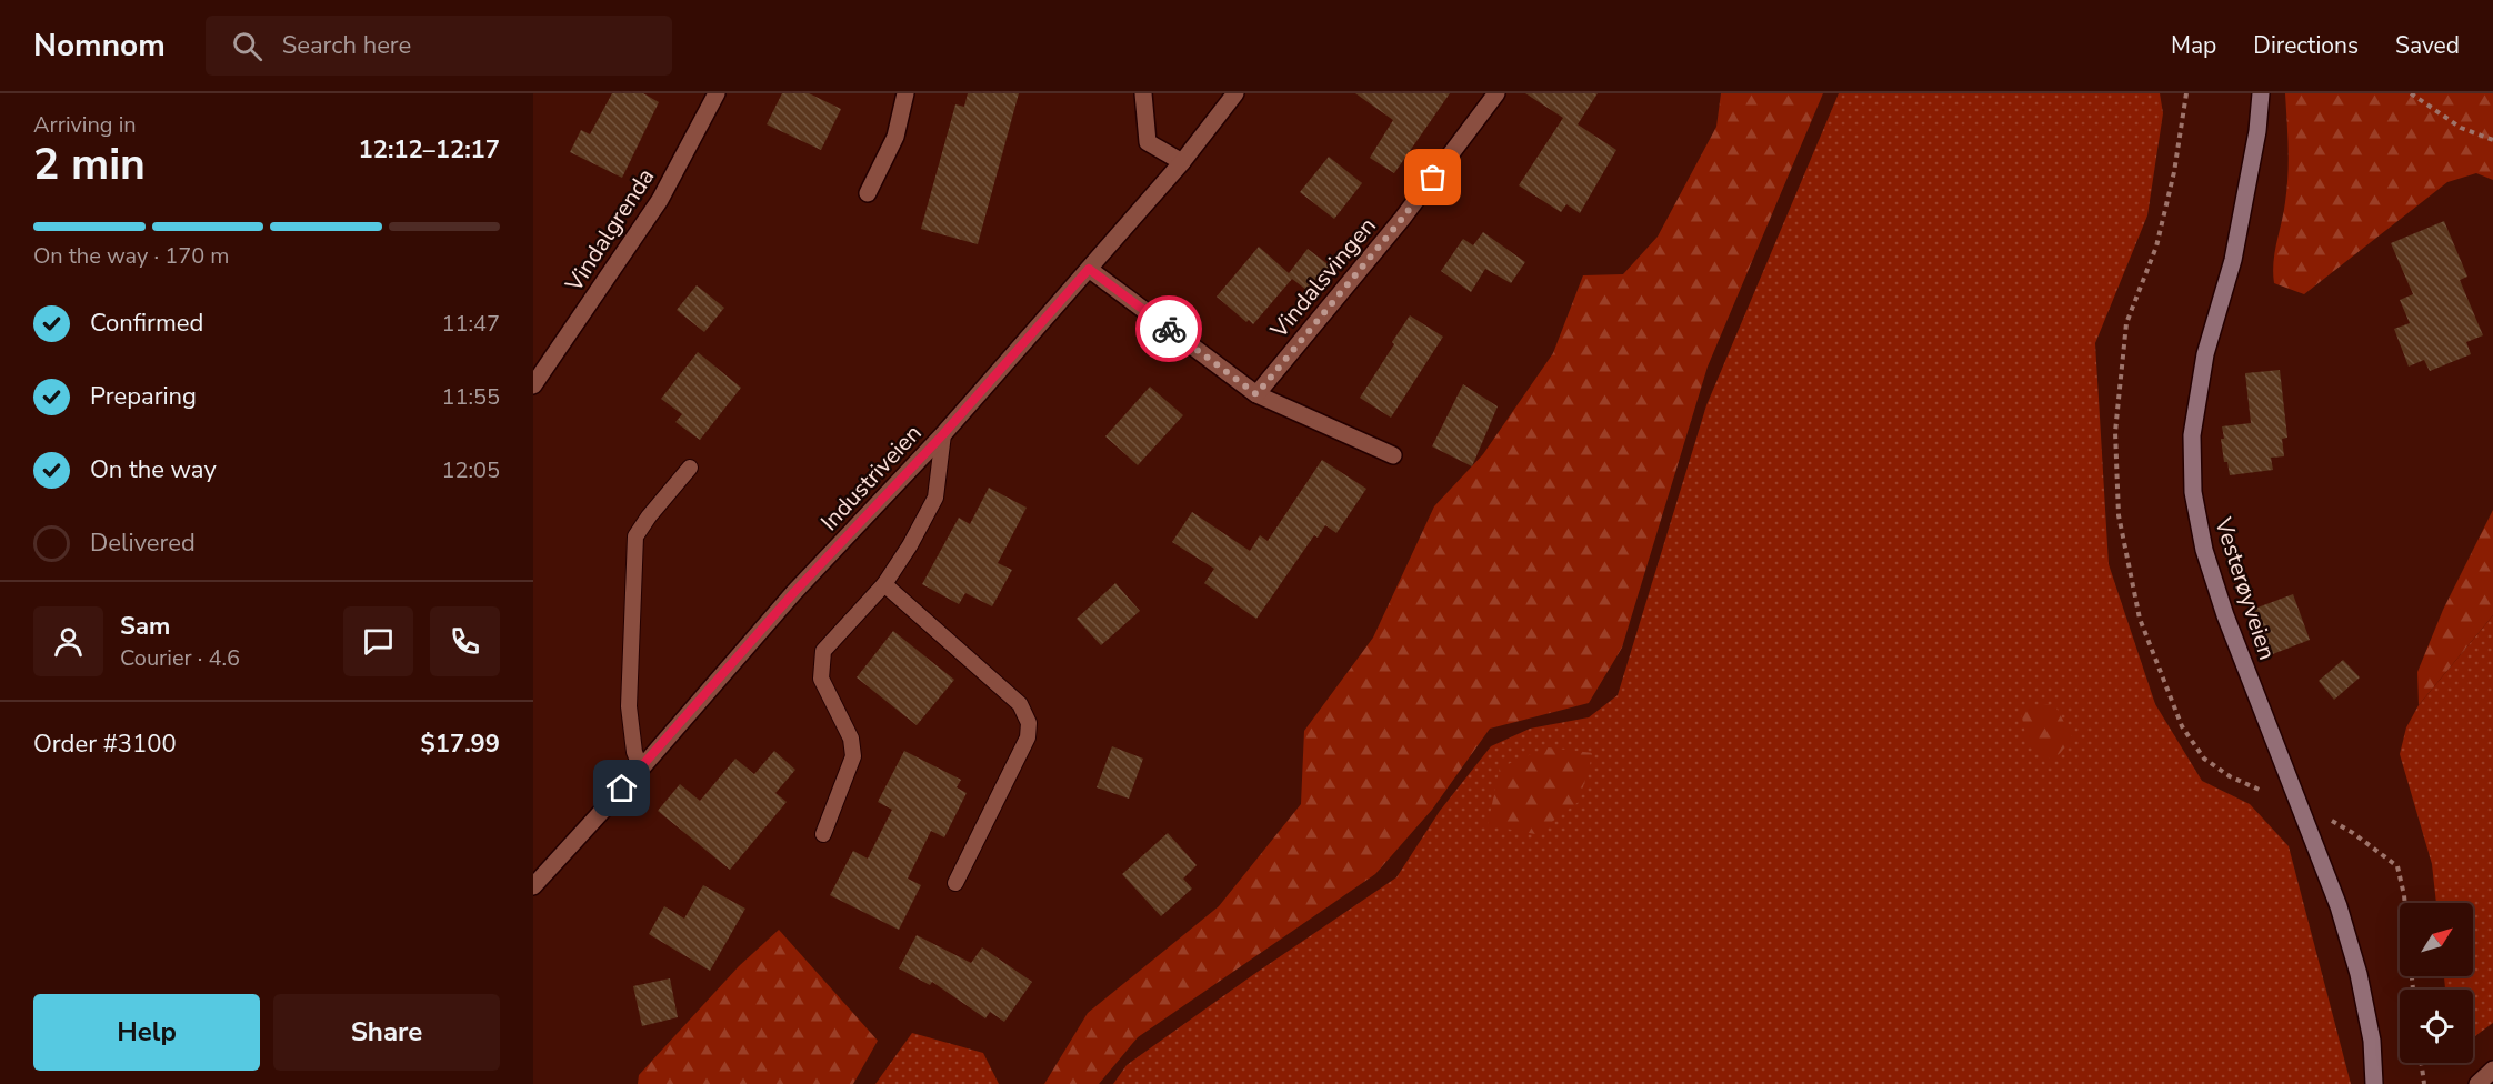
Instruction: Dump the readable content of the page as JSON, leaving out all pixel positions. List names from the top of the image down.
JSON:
{
  "streets": {
    "main road": ["Vesterøyveien"],
    "street": ["Vindalgrenda", "Vindalsvingen", "Industriveien"]
  },
  "north": "top right",
  "page": {
    "header": "Nomnom",
    "search": "Search here",
    "nav": ["Map", "Directions", "Saved"],
    "heading": ["2 min", "Arriving in", "12:12–12:17"],
    "panel": [
      "Sam",
      "Courier · 4.6",
      "Order #3100",
      "$17.99"
    ],
    "bar": "On the way · 170 m",
    "list": [
      ["Confirmed", "11:47"],
      ["Preparing", "11:55"],
      ["On the way", "12:05"],
      "Delivered"
    ],
    "buttons": ["Help", "Share"]
  }
}
